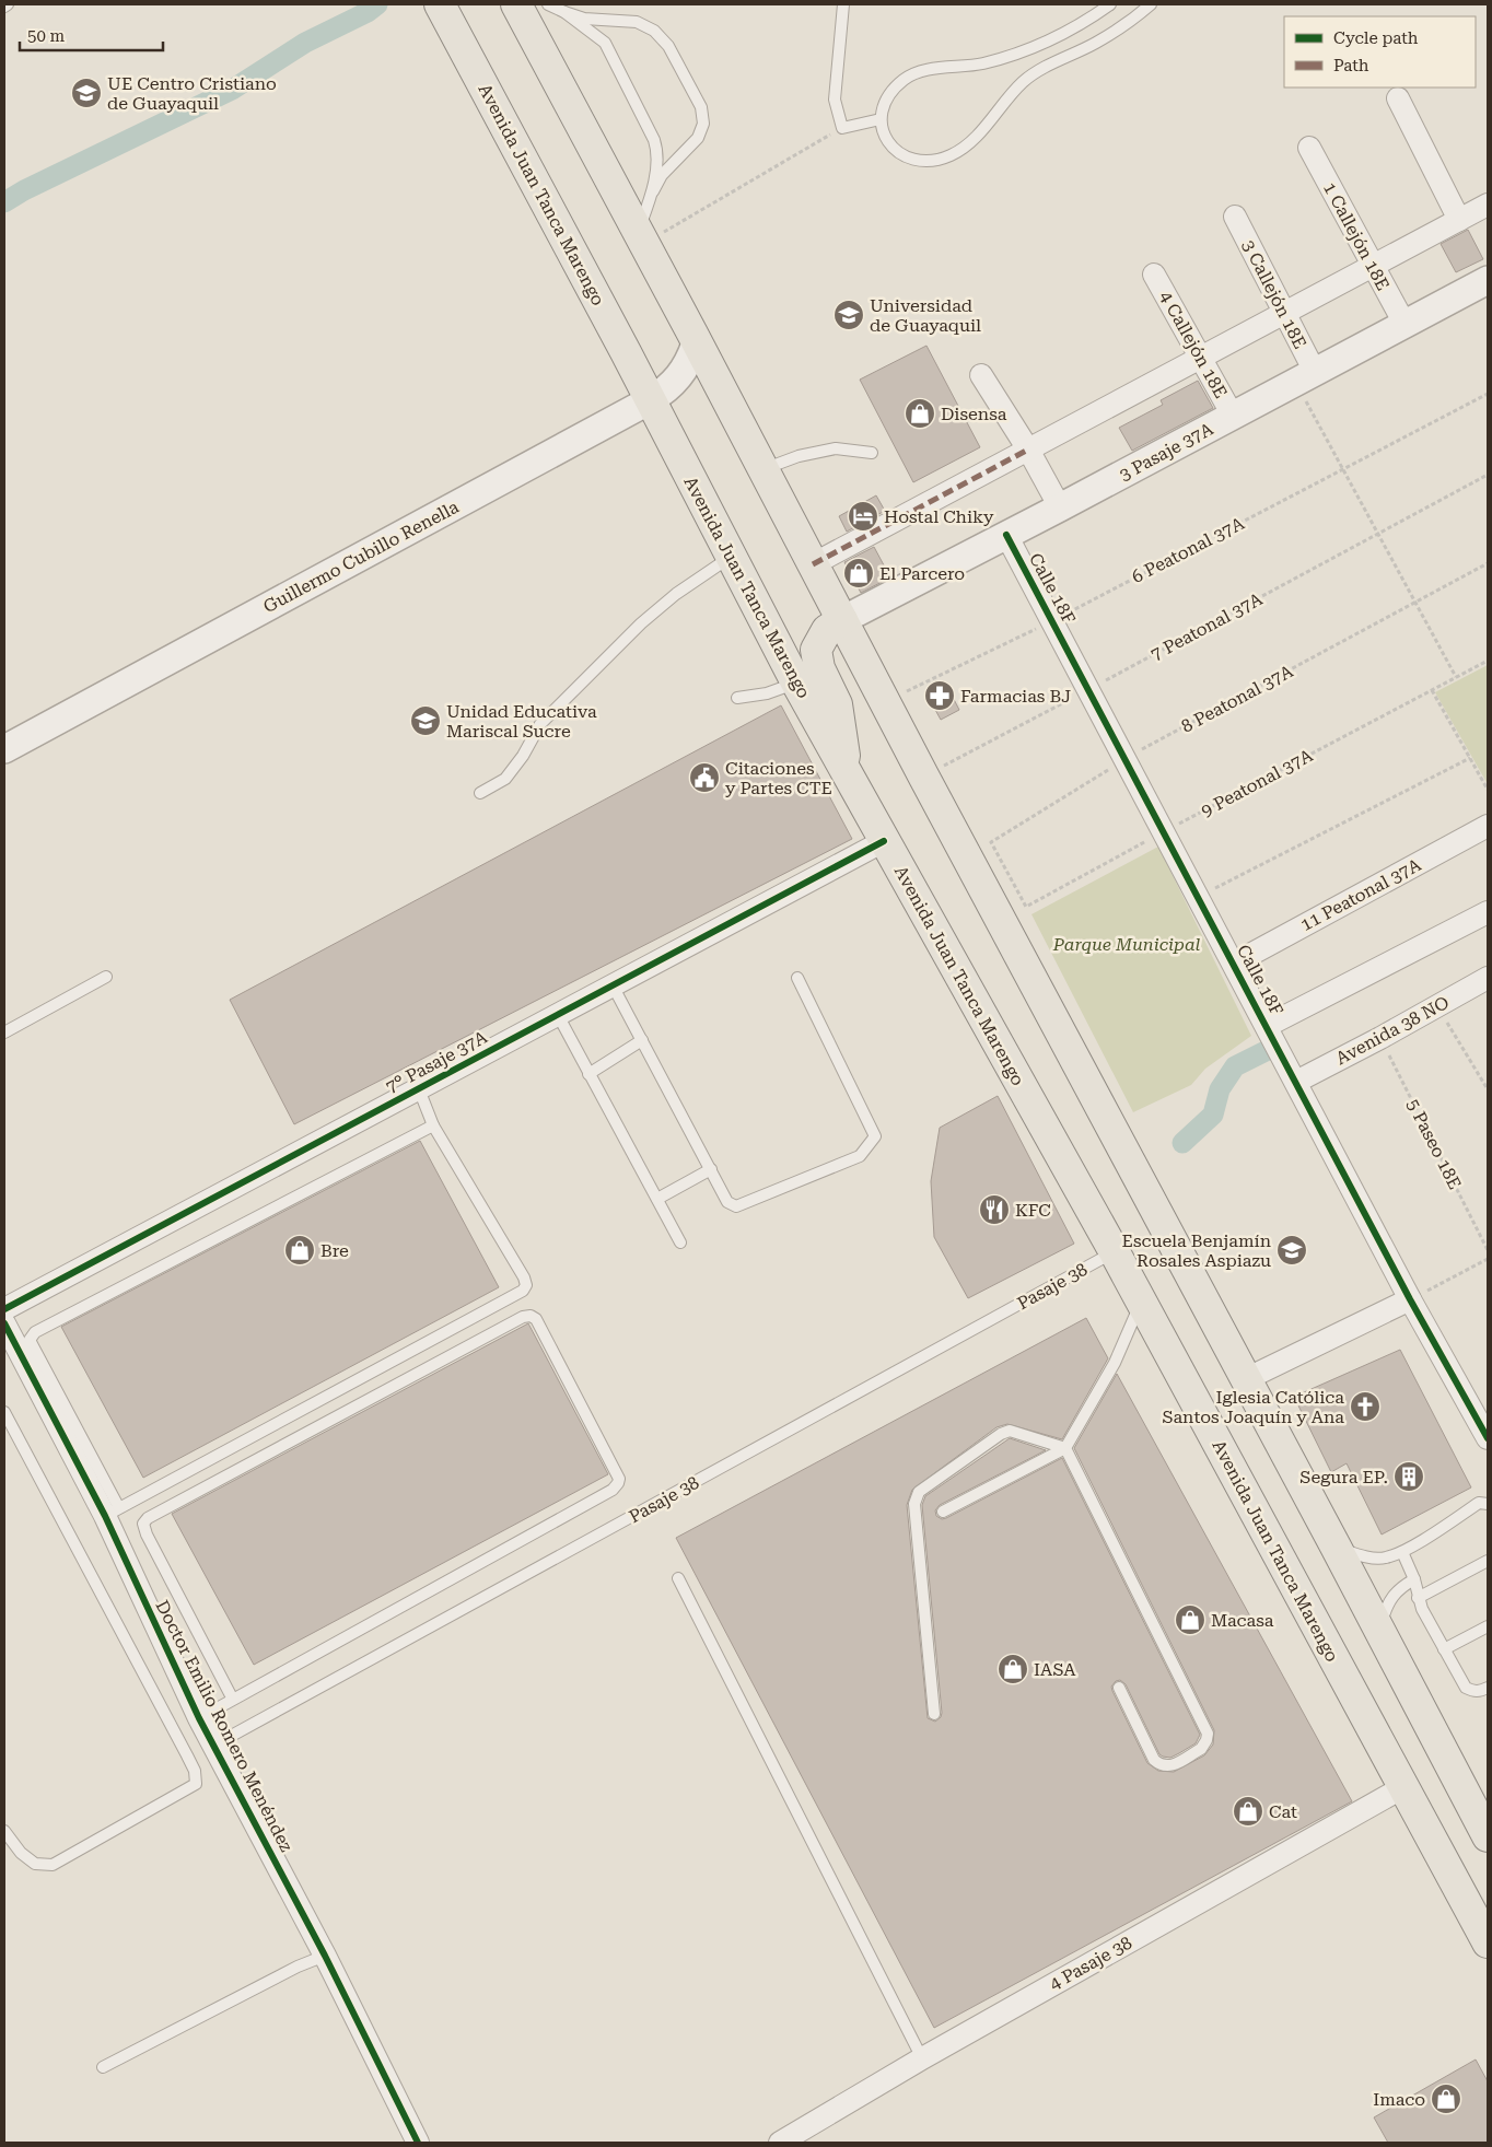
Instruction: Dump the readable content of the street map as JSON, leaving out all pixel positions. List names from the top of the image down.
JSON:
{
  "streets": {
    "main road": ["Avenida Juan Tanca Marengo"],
    "street": [
      "1 Callejón 18E",
      "3 Callejón 18E",
      "4 Callejón 18E",
      "3 Pasaje 37A",
      "Guillermo Cubillo Renella",
      "Calle 18F",
      "11 Peatonal 37A",
      "Avenida 38 NO",
      "7° Pasaje 37A",
      "Doctor Emilio Romero Menéndez",
      "4 Pasaje 38"
    ],
    "lane": ["Pasaje 38"],
    "path": [
      "6 Peatonal 37A",
      "7 Peatonal 37A",
      "8 Peatonal 37A",
      "9 Peatonal 37A",
      "5 Paseo 18E"
    ]
  },
  "crossings": [
    ["Avenida Juan Tanca Marengo", "Guillermo Cubillo Renella"],
    ["Avenida Juan Tanca Marengo", "7° Pasaje 37A"],
    ["Avenida Juan Tanca Marengo", "Pasaje 38"],
    ["Avenida Juan Tanca Marengo", "4 Pasaje 38"],
    ["1 Callejón 18E", "3 Pasaje 37A"],
    ["3 Callejón 18E", "3 Pasaje 37A"],
    ["4 Callejón 18E", "3 Pasaje 37A"],
    ["3 Pasaje 37A", "Calle 18F"],
    ["6 Peatonal 37A", "Calle 18F"],
    ["Calle 18F", "7 Peatonal 37A"],
    ["Calle 18F", "8 Peatonal 37A"],
    ["Calle 18F", "9 Peatonal 37A"],
    ["Calle 18F", "11 Peatonal 37A"],
    ["Calle 18F", "Avenida 38 NO"],
    ["8 Peatonal 37A", "9 Peatonal 37A"],
    ["Avenida 38 NO", "5 Paseo 18E"],
    ["Pasaje 38", "Doctor Emilio Romero Menéndez"]
  ],
  "parks": ["Parque Municipal"],
  "places": {
    "school or university": [
      "UE Centro Cristiano de Guayaquil",
      "Universidad de Guayaquil",
      "Unidad Educativa Mariscal Sucre",
      "Escuela Benjamín Rosales Aspiazu"
    ],
    "shop": [
      "Disensa",
      "El Parcero",
      "Bre",
      "Macasa",
      "IASA",
      "Cat",
      "Imaco"
    ],
    "hotel": ["Hostal Chiky"],
    "pharmacy": ["Farmacias BJ"],
    "public building": ["Citaciones y Partes CTE"],
    "restaurant": ["KFC"],
    "church": ["Iglesia Católica Santos Joaquín y Ana"],
    "building": ["Segura EP."]
  },
  "legend": ["Cycle path", "Path"],
  "scale_bar": "50 m"
}
